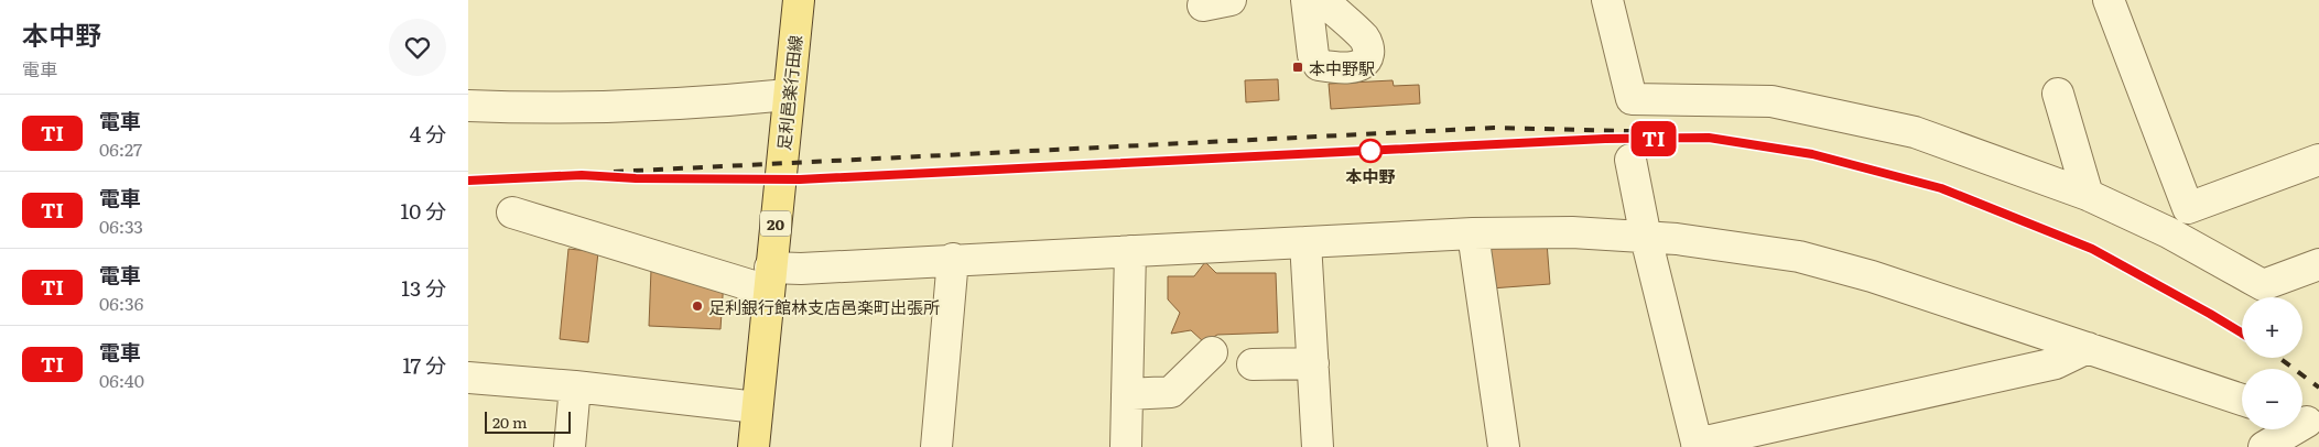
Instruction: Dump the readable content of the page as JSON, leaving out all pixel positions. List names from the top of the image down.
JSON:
{
  "streets": {
    "main road": ["足利邑楽行田線", "20"]
  },
  "places": {
    "transit": ["本中野駅"],
    "other": ["本中野", "足利銀行館林支店邑楽町出張所"]
  },
  "scale_bar": "20 m",
  "page": {
    "heading": ["本中野", "電車"],
    "on_map": "TI",
    "list": [
      {
        "mark": "TI",
        "name": "電車",
        "note": "06:27",
        "value": "4 分"
      },
      {
        "mark": "TI",
        "name": "電車",
        "note": "06:33",
        "value": "10 分"
      },
      {
        "mark": "TI",
        "name": "電車",
        "note": "06:36",
        "value": "13 分"
      },
      {
        "mark": "TI",
        "name": "電車",
        "note": "06:40",
        "value": "17 分"
      }
    ],
    "map_buttons": ["+", "−"],
    "scale": "20 m"
  }
}
